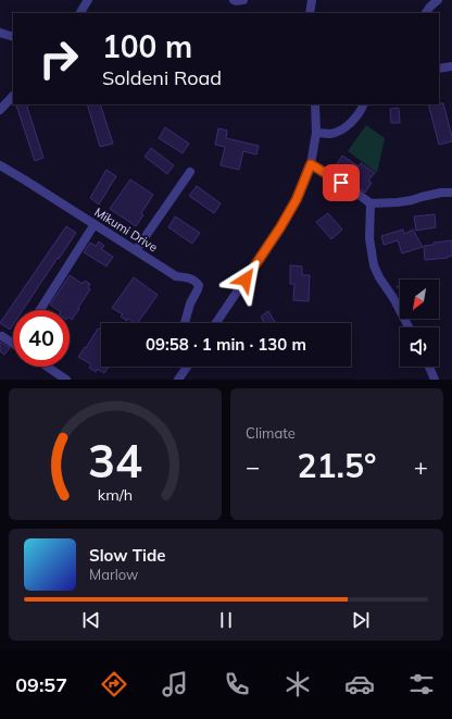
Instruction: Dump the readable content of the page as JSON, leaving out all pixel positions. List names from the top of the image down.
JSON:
{
  "streets": {
    "street": ["Mikumi Drive"]
  },
  "north": "bottom left",
  "page": {
    "turn": ["100 m", "Soldeni Road"],
    "limit": "40",
    "trip": "09:58 · 1 min · 130 m",
    "tile": "Climate",
    "heat": ["−", "21.5°", "+"],
    "song": ["Slow Tide", "Marlow"],
    "tabs": "09:57",
    "gauge": ["34", "km/h"]
  }
}
